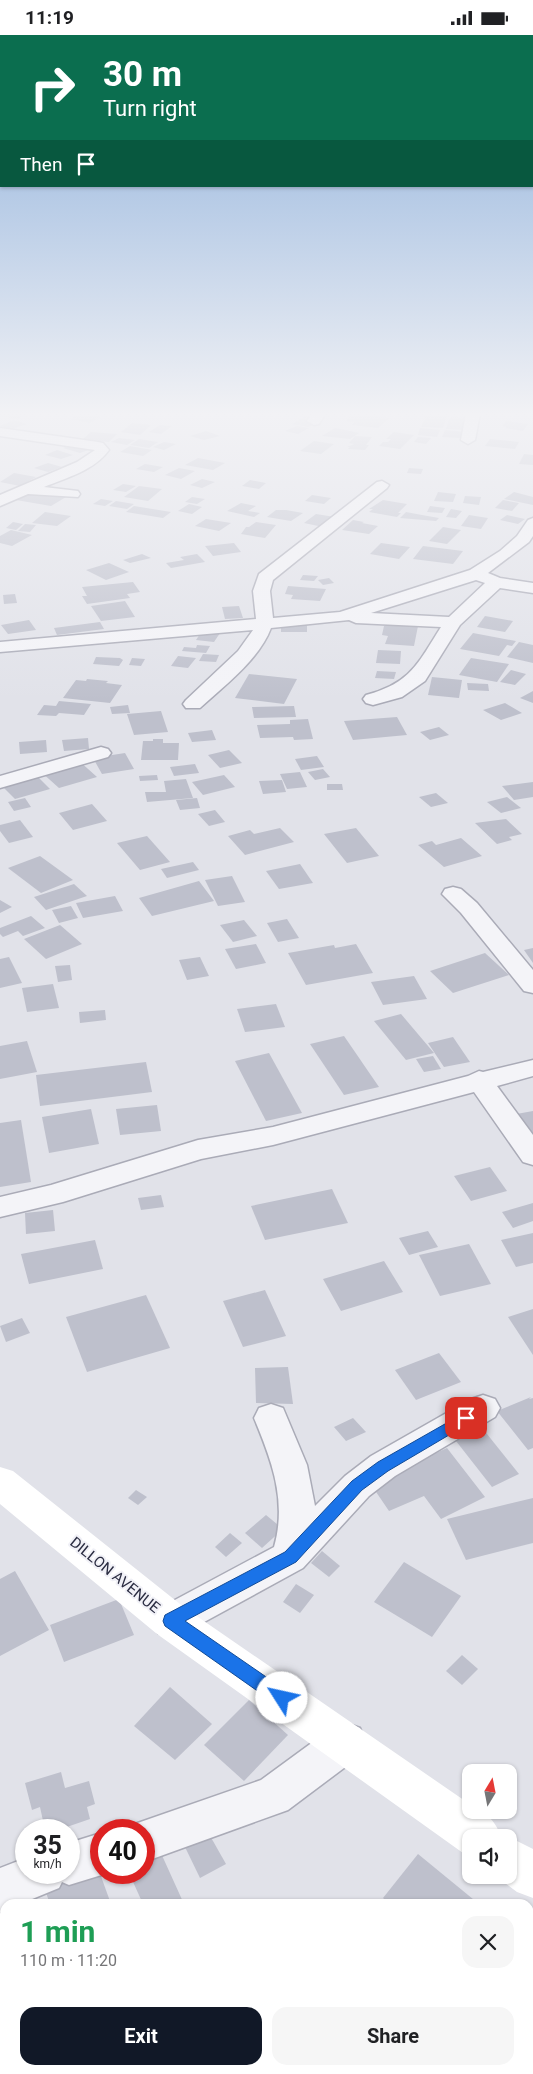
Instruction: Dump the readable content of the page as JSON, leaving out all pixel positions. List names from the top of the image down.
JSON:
{
  "streets": {
    "street": ["DILLON AVENUE"]
  },
  "north": "top",
  "page": {
    "status": "11:19",
    "turn": ["30 m", "Turn right"],
    "then": "Then",
    "speed": "35 km/h",
    "limit": "40",
    "heading": ["1 min", "110 m · 11:20"],
    "buttons": ["Exit", "Share"]
  }
}
